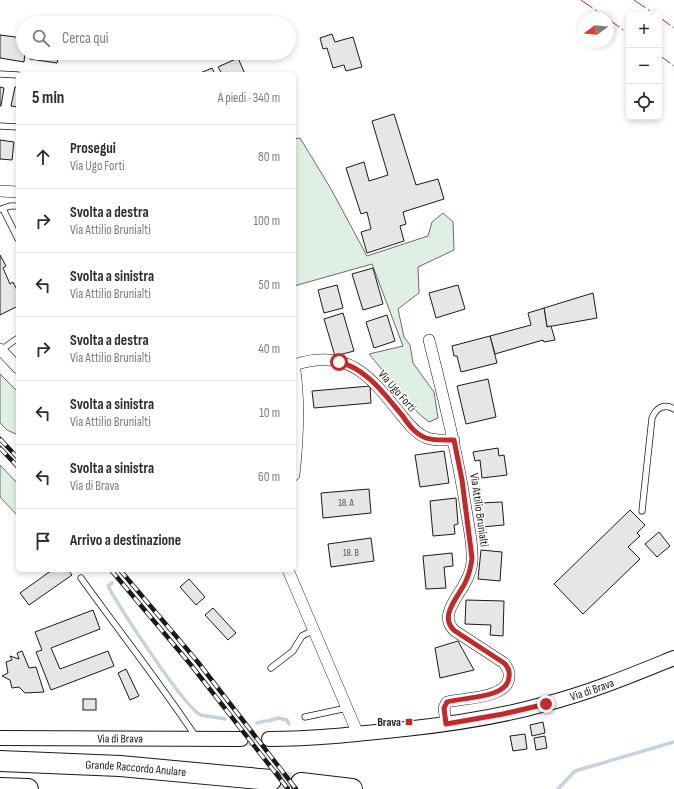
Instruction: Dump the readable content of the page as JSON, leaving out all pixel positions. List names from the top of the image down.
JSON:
{
  "streets": {
    "highway": ["Grande Raccordo Anulare"],
    "street": ["Via Ugo Forti", "Via Attilio Brunialti", "Via di Brava"]
  },
  "crossings": [
    ["Via Ugo Forti", "Via Attilio Brunialti"],
    ["Via Attilio Brunialti", "Via di Brava"]
  ],
  "places": {
    "transit": ["Brava"]
  },
  "house_numbers": ["18. A", "18. B"],
  "north": "left",
  "page": {
    "map_buttons": ["+", "−"],
    "search": "Cerca qui",
    "heading": ["5 min", "A piedi · 340 m"],
    "list": [
      ["Prosegui", "Via Ugo Forti", "80 m"],
      ["Svolta a destra", "Via Attilio Brunialti", "100 m"],
      ["Svolta a sinistra", "Via Attilio Brunialti", "50 m"],
      ["Svolta a destra", "Via Attilio Brunialti", "40 m"],
      ["Svolta a sinistra", "Via Attilio Brunialti", "10 m"],
      ["Svolta a sinistra", "Via di Brava", "60 m"],
      "Arrivo a destinazione"
    ]
  }
}
